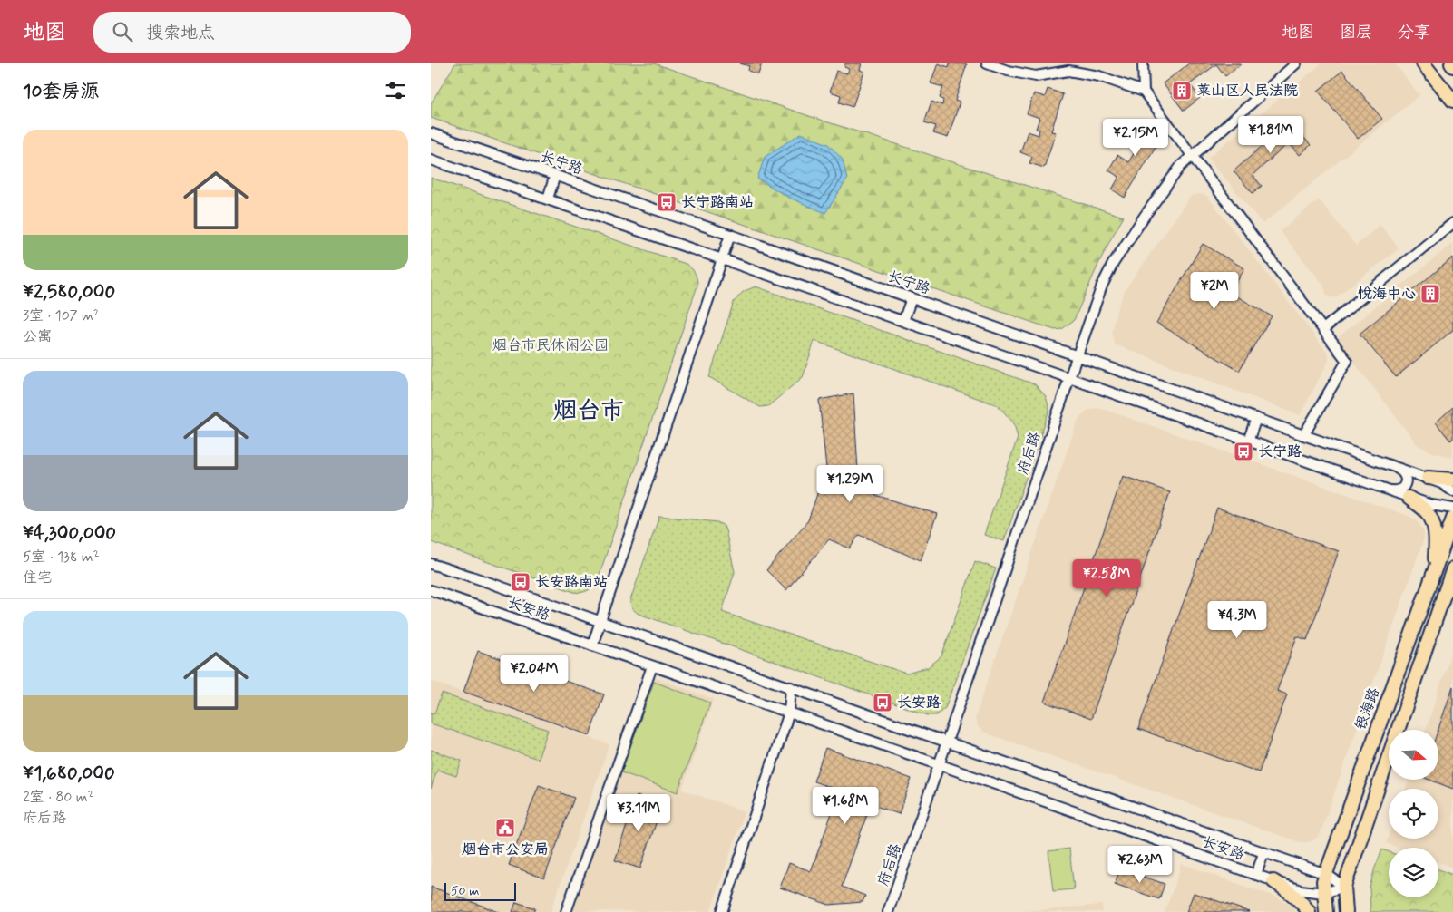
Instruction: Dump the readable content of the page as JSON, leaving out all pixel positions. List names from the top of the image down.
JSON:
{
  "streets": {
    "main road": ["银海路"],
    "street": ["长宁路", "府后路", "长安路"]
  },
  "crossings": [
    ["长宁路", "府后路"],
    ["府后路", "长安路"],
    ["长安路", "银海路"]
  ],
  "districts": ["烟台市"],
  "parks": ["烟台市民休闲公园"],
  "places": {
    "building": ["莱山区人民法院", "悦海中心"],
    "bus stop": [
      "长宁路南站",
      "长宁路",
      "长安路南站",
      "长安路"
    ],
    "public building": ["烟台市公安局"]
  },
  "scale_bar": "50 m",
  "north": "right",
  "page": {
    "header": "地图",
    "search": "搜索地点",
    "nav": ["地图", "图层", "分享"],
    "heading": "10套房源",
    "price": [
      "¥1.81M",
      "¥2.15M",
      "¥2M",
      "¥1.29M",
      "¥2.58M",
      "¥4.3M",
      "¥2.04M",
      "¥1.68M",
      "¥3.11M",
      "¥2.63M"
    ],
    "list": [
      {
        "name": "¥2,580,000",
        "note": "3室 · 107 m² · 公寓"
      },
      {
        "name": "¥4,300,000",
        "note": "5室 · 138 m² · 住宅"
      },
      {
        "name": "¥1,680,000",
        "note": "2室 · 80 m² · 府后路"
      }
    ],
    "scale": "50 m"
  }
}
